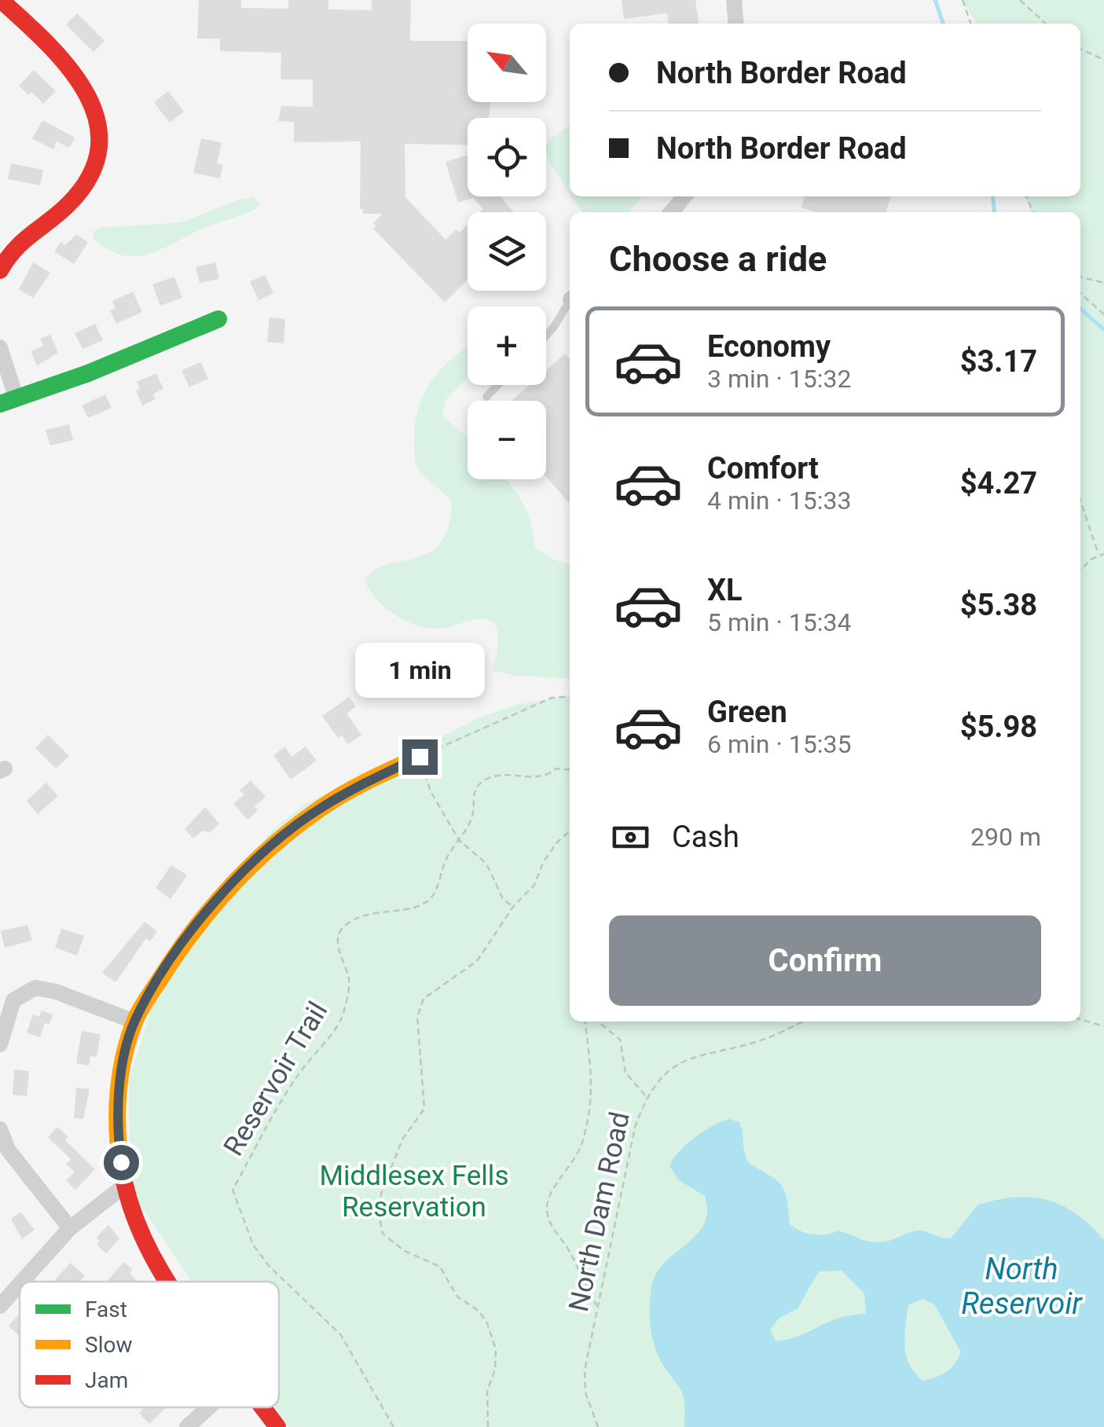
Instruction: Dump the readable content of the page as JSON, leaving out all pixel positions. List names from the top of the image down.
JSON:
{
  "streets": {
    "path": ["Reservoir Trail", "North Dam Road"]
  },
  "water": ["North Reservoir"],
  "parks": ["Middlesex Fells Reservation"],
  "legend": ["Fast", "Slow", "Jam"],
  "north": "top left",
  "page": {
    "map_buttons": ["+", "−"],
    "banner": ["North Border Road", "North Border Road"],
    "heading": "Choose a ride",
    "list": [
      {
        "name": "Economy",
        "note": "3 min · 15:32",
        "value": "$3.17"
      },
      {
        "name": "Comfort",
        "note": "4 min · 15:33",
        "value": "$4.27"
      },
      {
        "name": "XL",
        "note": "5 min · 15:34",
        "value": "$5.38"
      },
      {
        "name": "Green",
        "note": "6 min · 15:35",
        "value": "$5.98"
      }
    ],
    "bubble": "1 min",
    "pay": ["Cash", "290 m"],
    "buttons": "Confirm"
  }
}
